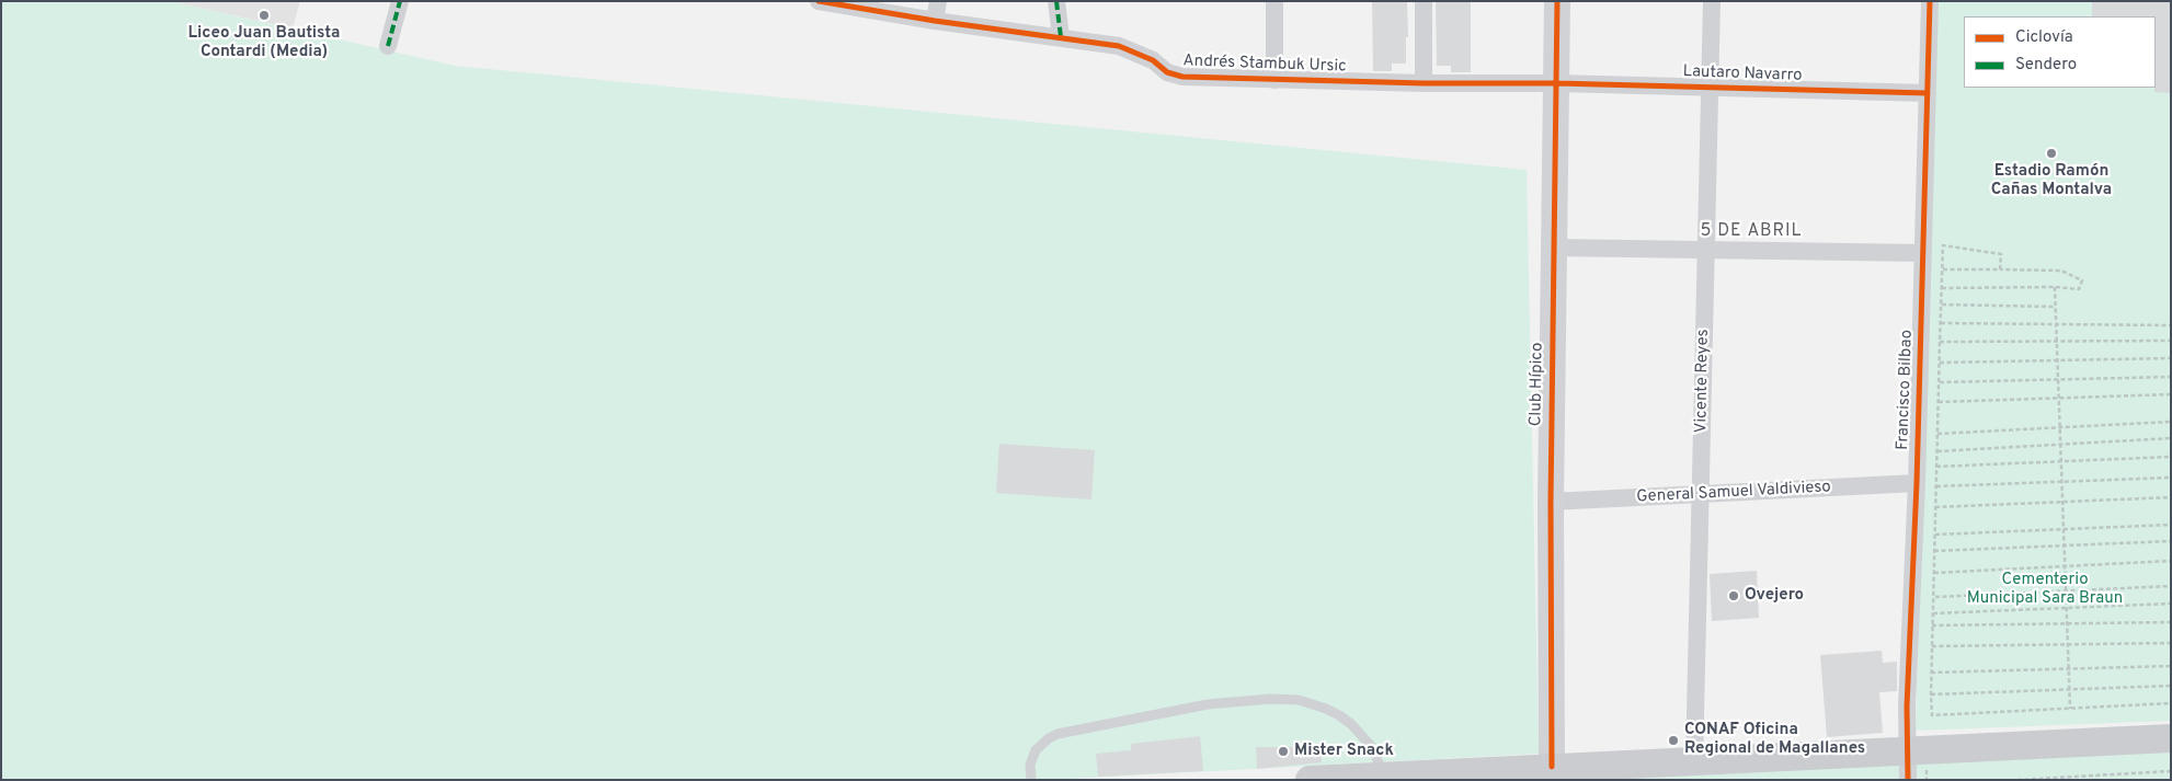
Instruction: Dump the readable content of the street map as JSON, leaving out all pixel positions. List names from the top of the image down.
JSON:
{
  "streets": {
    "street": [
      "Andrés Stambuk Ursic",
      "Lautaro Navarro",
      "Vicente Reyes",
      "Club Hípico",
      "Francisco Bilbao",
      "General Samuel Valdivieso"
    ]
  },
  "crossings": [
    ["Andrés Stambuk Ursic", "Lautaro Navarro"],
    ["Andrés Stambuk Ursic", "Club Hípico"],
    ["Lautaro Navarro", "Vicente Reyes"],
    ["Lautaro Navarro", "Club Hípico"],
    ["Lautaro Navarro", "Francisco Bilbao"],
    ["Vicente Reyes", "General Samuel Valdivieso"],
    ["Club Hípico", "General Samuel Valdivieso"],
    ["Francisco Bilbao", "General Samuel Valdivieso"]
  ],
  "districts": ["5 DE ABRIL"],
  "parks": ["Cementerio Municipal Sara Braun"],
  "places": [
    "Liceo Juan Bautista Contardi (Media)",
    "Estadio Ramón Cañas Montalva",
    "Ovejero",
    "CONAF Oficina Regional de Magallanes",
    "Mister Snack"
  ],
  "legend": ["Ciclovía", "Sendero"]
}
